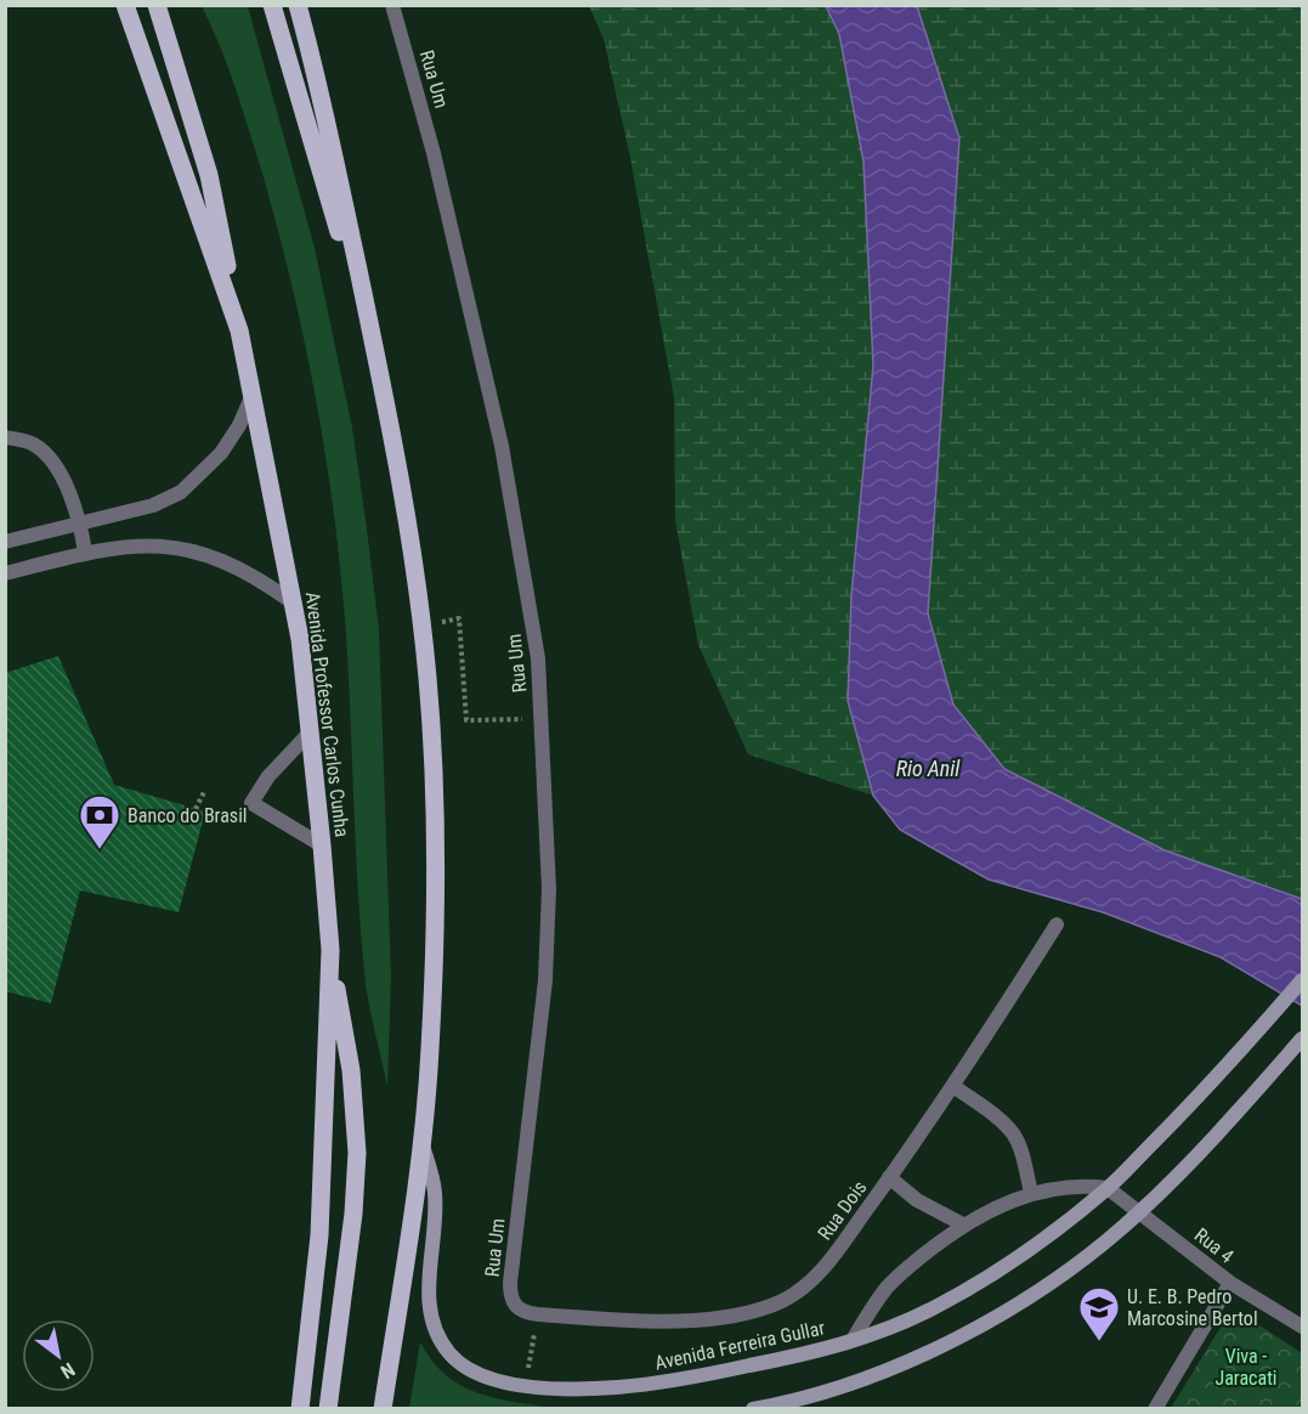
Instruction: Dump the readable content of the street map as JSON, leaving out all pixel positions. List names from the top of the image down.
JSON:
{
  "streets": {
    "main road": ["Avenida Professor Carlos Cunha", "Avenida Ferreira Gullar"],
    "street": ["Rua Um", "Rua Dois", "Rua 4"]
  },
  "crossings": [
    ["Rua Um", "Rua Dois"],
    ["Rua 4", "Avenida Ferreira Gullar"]
  ],
  "water": ["Rio Anil"],
  "parks": ["Viva - Jaracati"],
  "places": {
    "bank": ["Banco do Brasil"],
    "school or university": ["U. E. B. Pedro Marcosine Bertol"]
  },
  "north": "bottom right"
}
